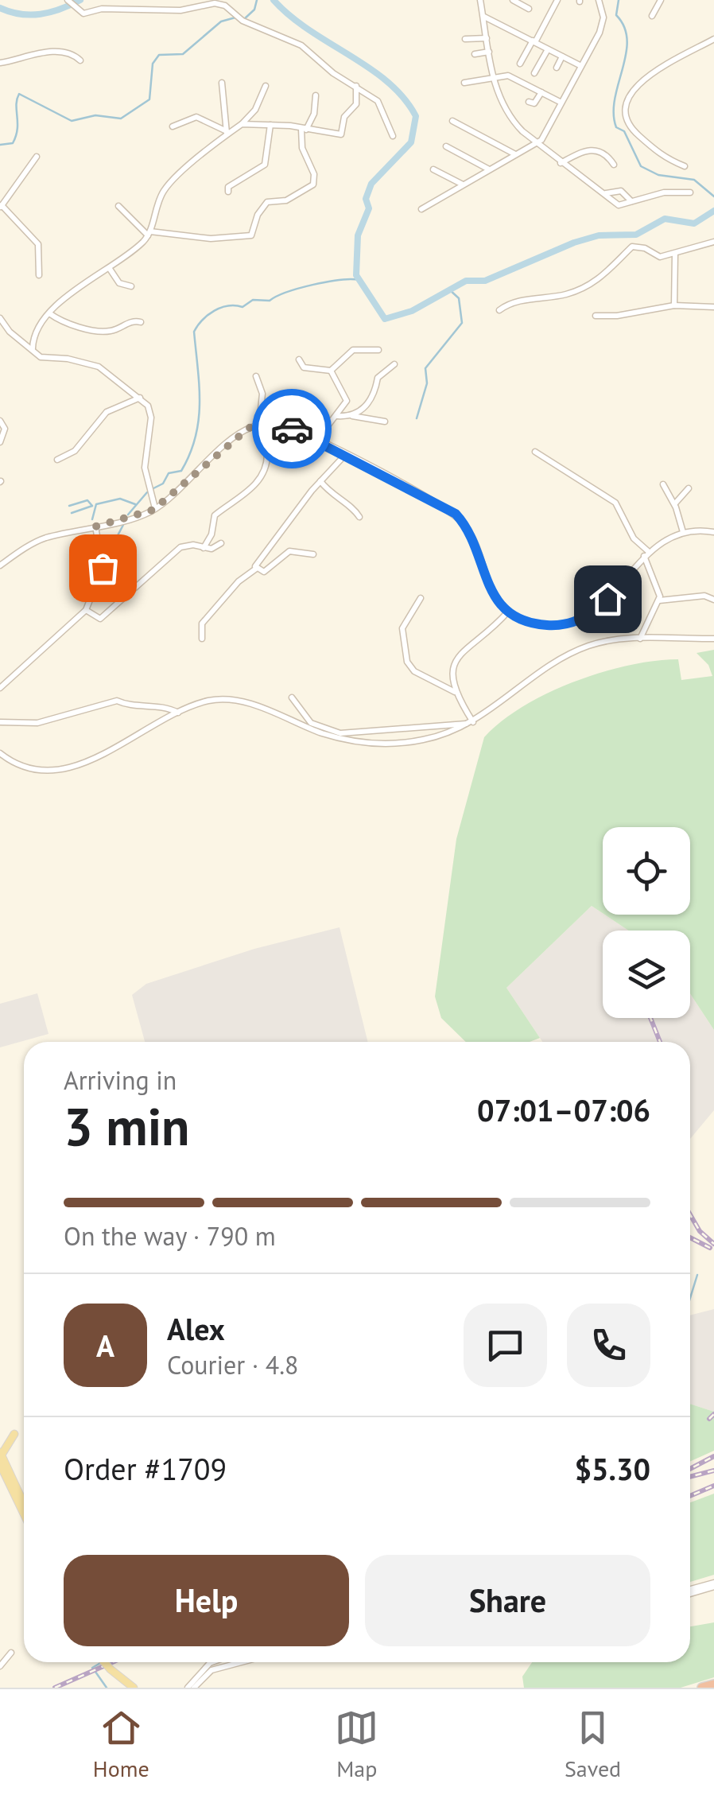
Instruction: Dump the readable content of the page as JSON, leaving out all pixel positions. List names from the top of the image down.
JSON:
{
  "page": {
    "heading": ["3 min", "Arriving in", "07:01–07:06"],
    "panel": [
      "Alex",
      "Courier · 4.8",
      "Order #1709",
      "$5.30"
    ],
    "bar": "On the way · 790 m",
    "round": "A",
    "buttons": ["Help", "Share"],
    "tabs": ["Home", "Map", "Saved"]
  }
}
